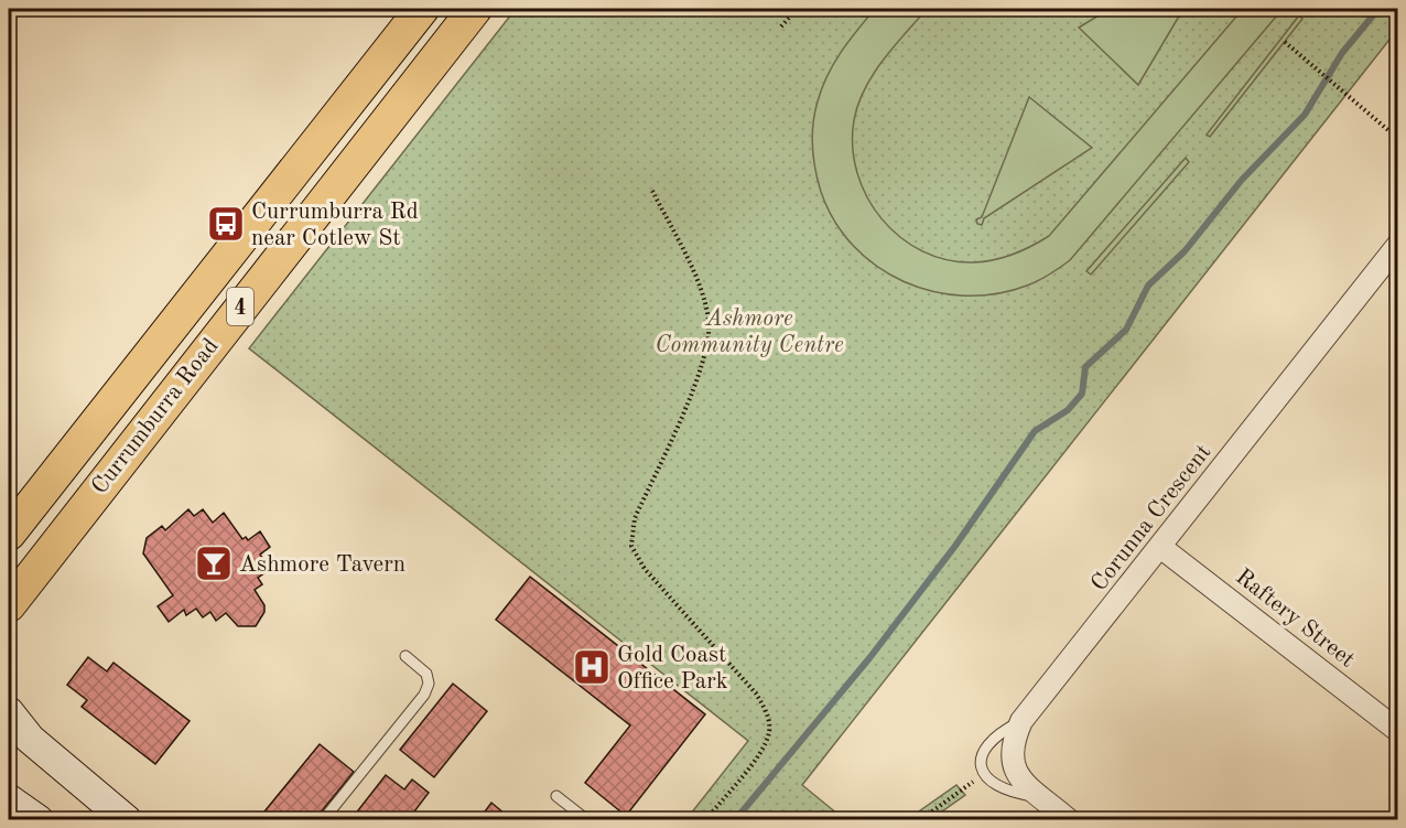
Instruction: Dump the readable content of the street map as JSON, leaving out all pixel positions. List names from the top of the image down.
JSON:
{
  "streets": {
    "main road": ["4", "Currumburra Road"],
    "street": ["Corunna Crescent", "Raftery Street"]
  },
  "crossings": [
    ["Corunna Crescent", "Raftery Street"]
  ],
  "parks": ["Ashmore Community Centre"],
  "places": {
    "bus stop": ["Currumburra Rd near Cotlew St"],
    "bar": ["Ashmore Tavern"],
    "hospital": ["Gold Coast Office Park"]
  }
}
